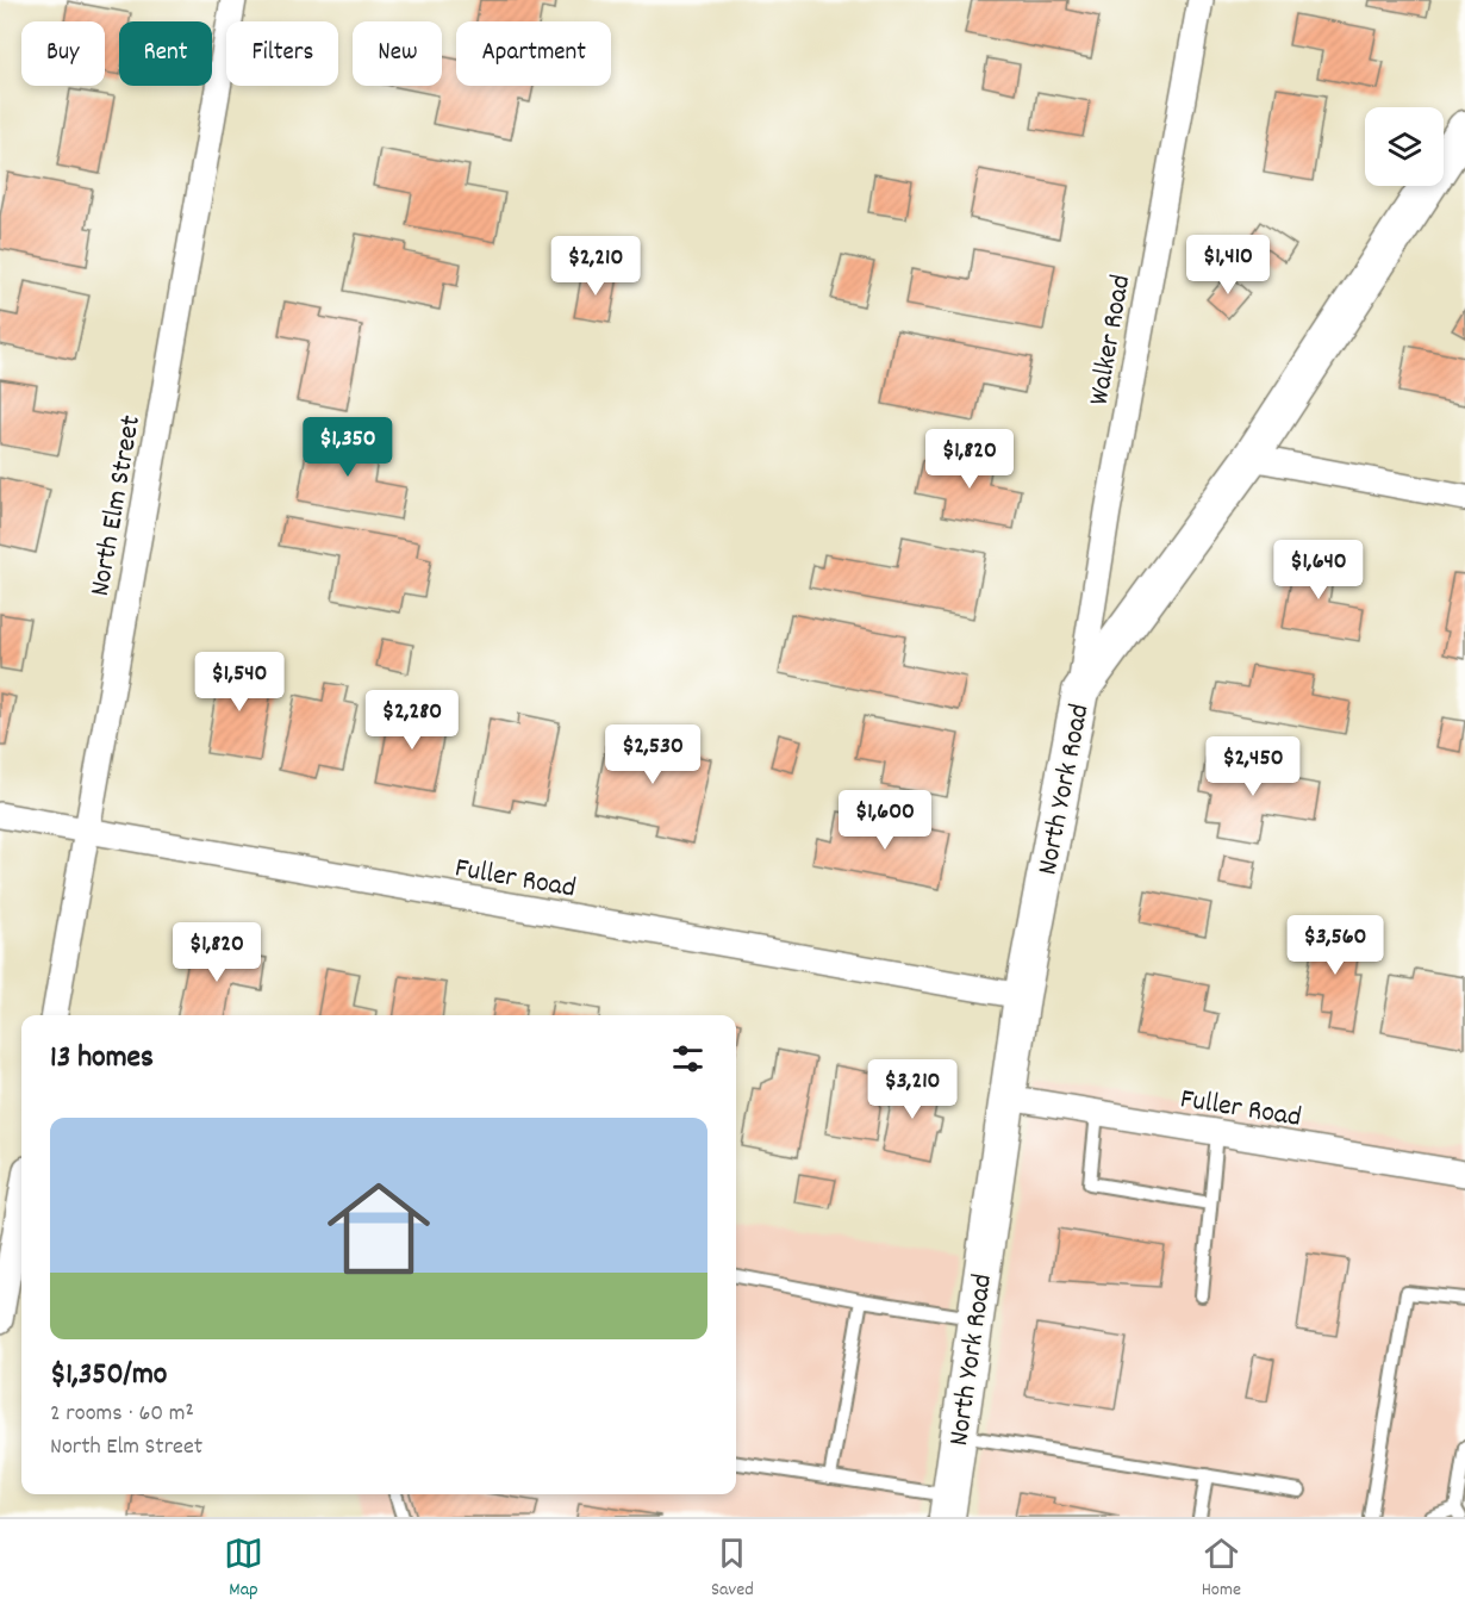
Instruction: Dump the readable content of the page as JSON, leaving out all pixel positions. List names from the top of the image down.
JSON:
{
  "streets": {
    "main road": ["North York Road"],
    "street": ["Walker Road", "North Elm Street", "Fuller Road"]
  },
  "crossings": [
    ["Walker Road", "North York Road"],
    ["North Elm Street", "Fuller Road"],
    ["North York Road", "Fuller Road"]
  ],
  "page": {
    "chip": [
      "Buy",
      "Rent",
      "Filters",
      "New",
      "Apartment"
    ],
    "price": [
      "$1,410",
      "$2,210",
      "$1,350",
      "$1,820",
      "$1,640",
      "$1,540",
      "$2,280",
      "$2,530",
      "$2,450",
      "$1,600",
      "$3,560",
      "$1,820",
      "$3,210"
    ],
    "heading": "13 homes",
    "list": [
      {
        "name": "$1,350/mo",
        "note": "2 rooms · 60 m² · North Elm Street"
      }
    ],
    "tabs": ["Map", "Saved", "Home"]
  }
}
